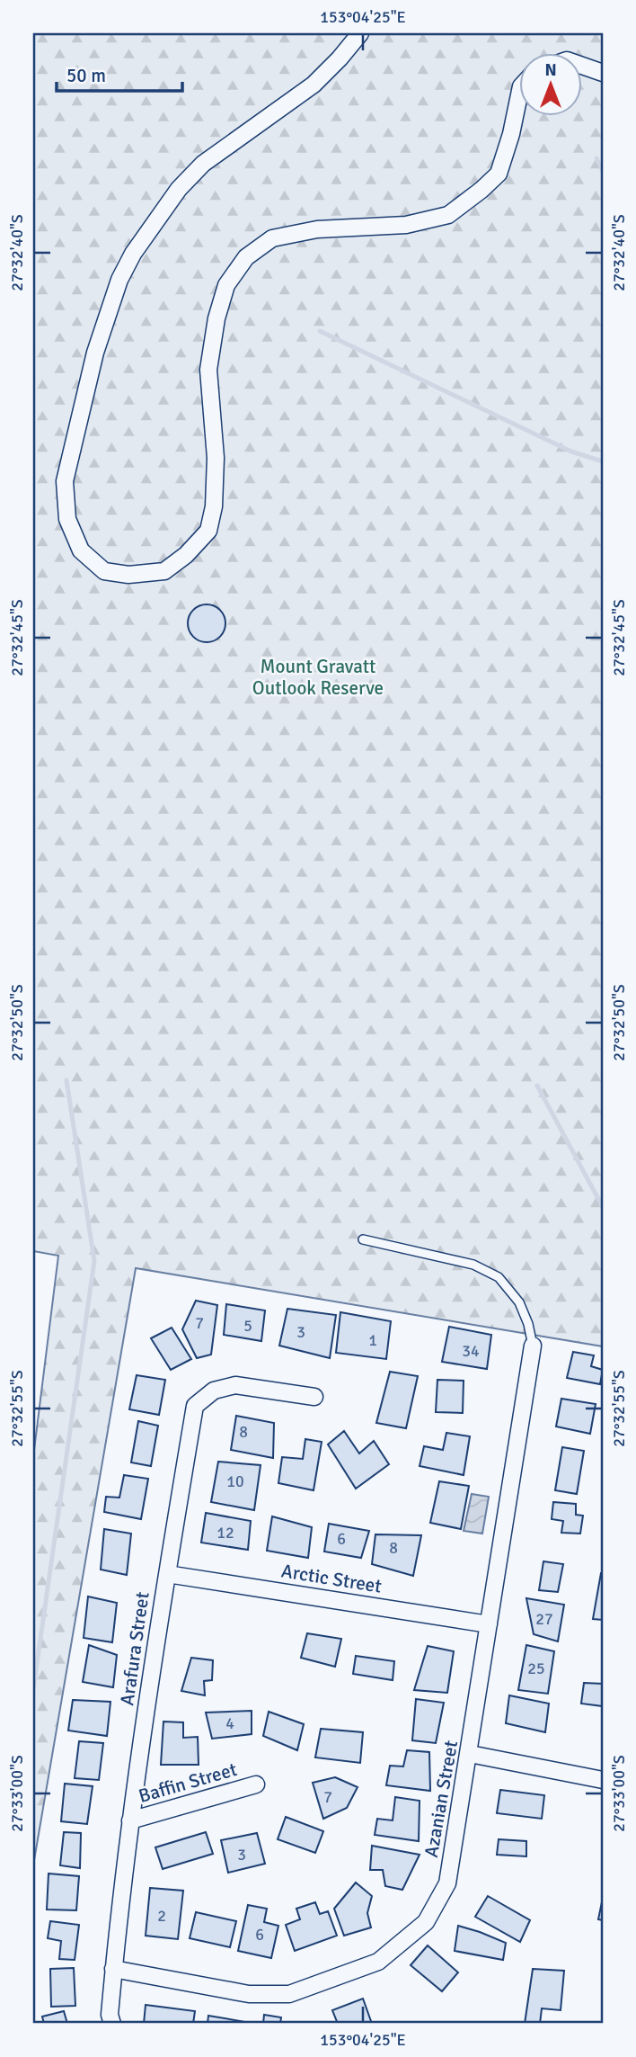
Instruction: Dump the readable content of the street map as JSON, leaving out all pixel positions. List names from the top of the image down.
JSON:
{
  "streets": {
    "street": [
      "Arctic Street",
      "Arafura Street",
      "Baffin Street",
      "Azanian Street"
    ]
  },
  "crossings": [
    ["Arctic Street", "Arafura Street"],
    ["Arctic Street", "Azanian Street"],
    ["Arafura Street", "Baffin Street"],
    ["Arafura Street", "Azanian Street"]
  ],
  "parks": ["Mount Gravatt Outlook Reserve"],
  "house_numbers": [
    "7",
    "5",
    "3",
    "1",
    "34",
    "8",
    "10",
    "12",
    "6",
    "8",
    "27",
    "25",
    "4",
    "7",
    "3",
    "2",
    "6"
  ],
  "scale_bar": "50 m",
  "north": "top",
  "coordinates": [
    "153°04'25\"E",
    "27°32'40\"S",
    "27°32'45\"S",
    "27°32'50\"S",
    "27°32'55\"S",
    "27°33'00\"S"
  ]
}
